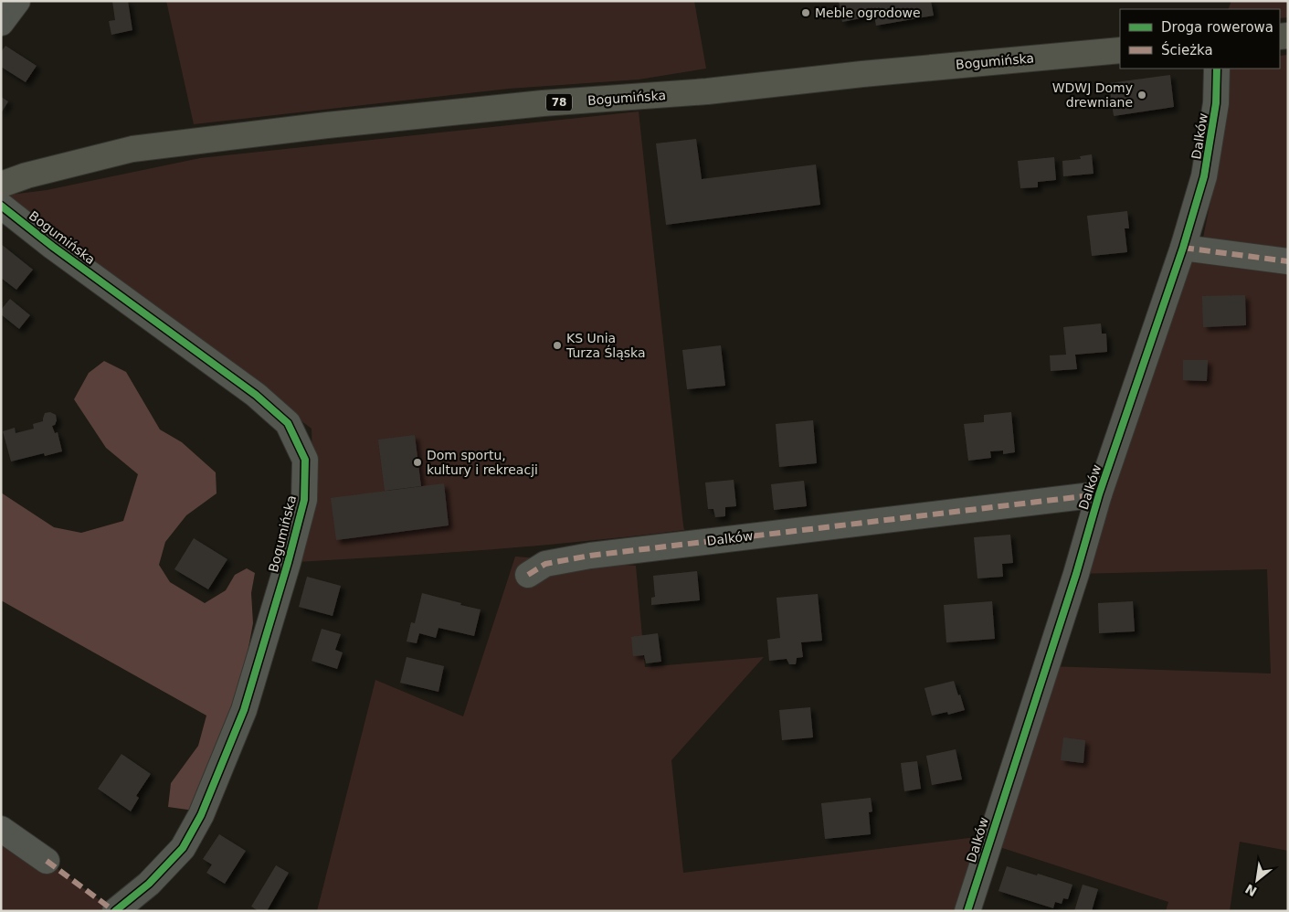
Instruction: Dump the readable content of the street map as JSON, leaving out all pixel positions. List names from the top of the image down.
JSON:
{
  "streets": {
    "main road": ["Bogumińska", "78"],
    "street": ["Dalków"]
  },
  "places": [
    "Meble ogrodowe",
    "WDWJ Domy drewniane",
    "KS Unia Turza Śląska",
    "Dom sportu, kultury i rekreacji"
  ],
  "legend": ["Droga rowerowa", "Ścieżka"],
  "north": "bottom left"
}
